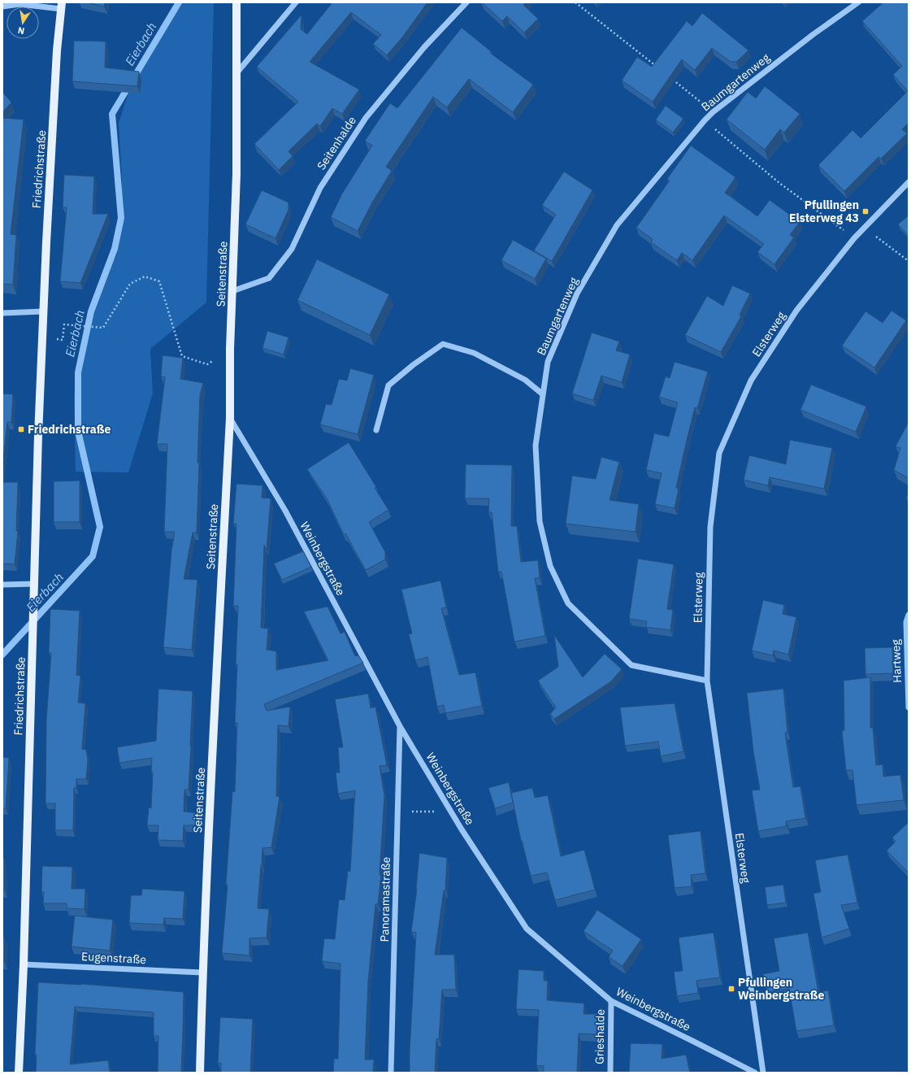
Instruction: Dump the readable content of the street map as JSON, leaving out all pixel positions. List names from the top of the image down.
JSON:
{
  "streets": {
    "main road": ["Friedrichstraße", "Seitenstraße"],
    "street": [
      "Baumgartenweg",
      "Seitenhalde",
      "Elsterweg",
      "Weinbergstraße",
      "Hartweg",
      "Panoramastraße",
      "Eugenstraße",
      "Grieshalde"
    ]
  },
  "crossings": [
    ["Baumgartenweg", "Elsterweg"],
    ["Seitenhalde", "Seitenstraße"],
    ["Friedrichstraße", "Eugenstraße"],
    ["Seitenstraße", "Weinbergstraße"],
    ["Seitenstraße", "Eugenstraße"],
    ["Weinbergstraße", "Panoramastraße"],
    ["Weinbergstraße", "Grieshalde"]
  ],
  "water": ["Eierbach"],
  "places": {
    "transit": ["Pfullingen Elsterweg 43", "Friedrichstraße", "Pfullingen Weinbergstraße"]
  },
  "north": "bottom"
}
